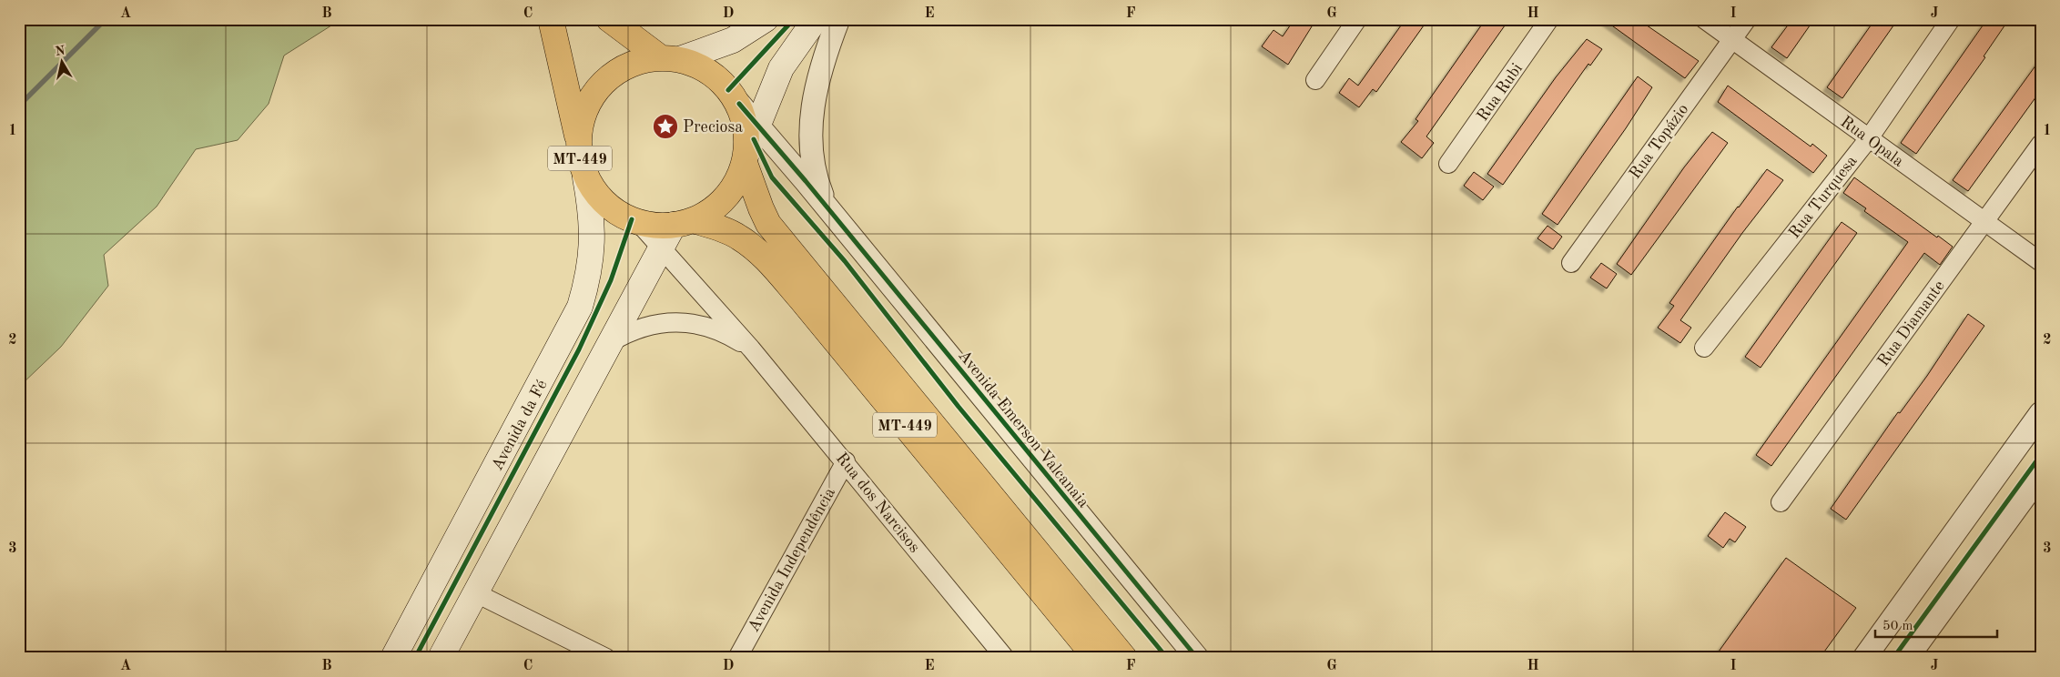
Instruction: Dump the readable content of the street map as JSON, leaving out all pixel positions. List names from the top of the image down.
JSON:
{
  "streets": {
    "main road": ["MT-449", "Avenida da Fé"],
    "street": [
      "Rua Rubi",
      "Rua Topázio",
      "Rua Opala",
      "Rua Turquesa",
      "Rua Diamante",
      "Avenida Emerson Valcanaia",
      "Rua dos Narcisos",
      "Avenida Independência"
    ]
  },
  "crossings": [
    ["Rua Topázio", "Rua Opala"],
    ["Rua Opala", "Rua Turquesa"],
    ["Rua Opala", "Rua Diamante"],
    ["MT-449", "Avenida da Fé"],
    ["MT-449", "Rua dos Narcisos"],
    ["Rua dos Narcisos", "Avenida Independência"]
  ],
  "places": {
    "place": ["Preciosa"]
  },
  "scale_bar": "50 m",
  "north": "top",
  "grid": {
    "columns": [
      "A",
      "B",
      "C",
      "D",
      "E",
      "F",
      "G",
      "H",
      "I",
      "J"
    ],
    "rows": ["1", "2", "3"]
  }
}
